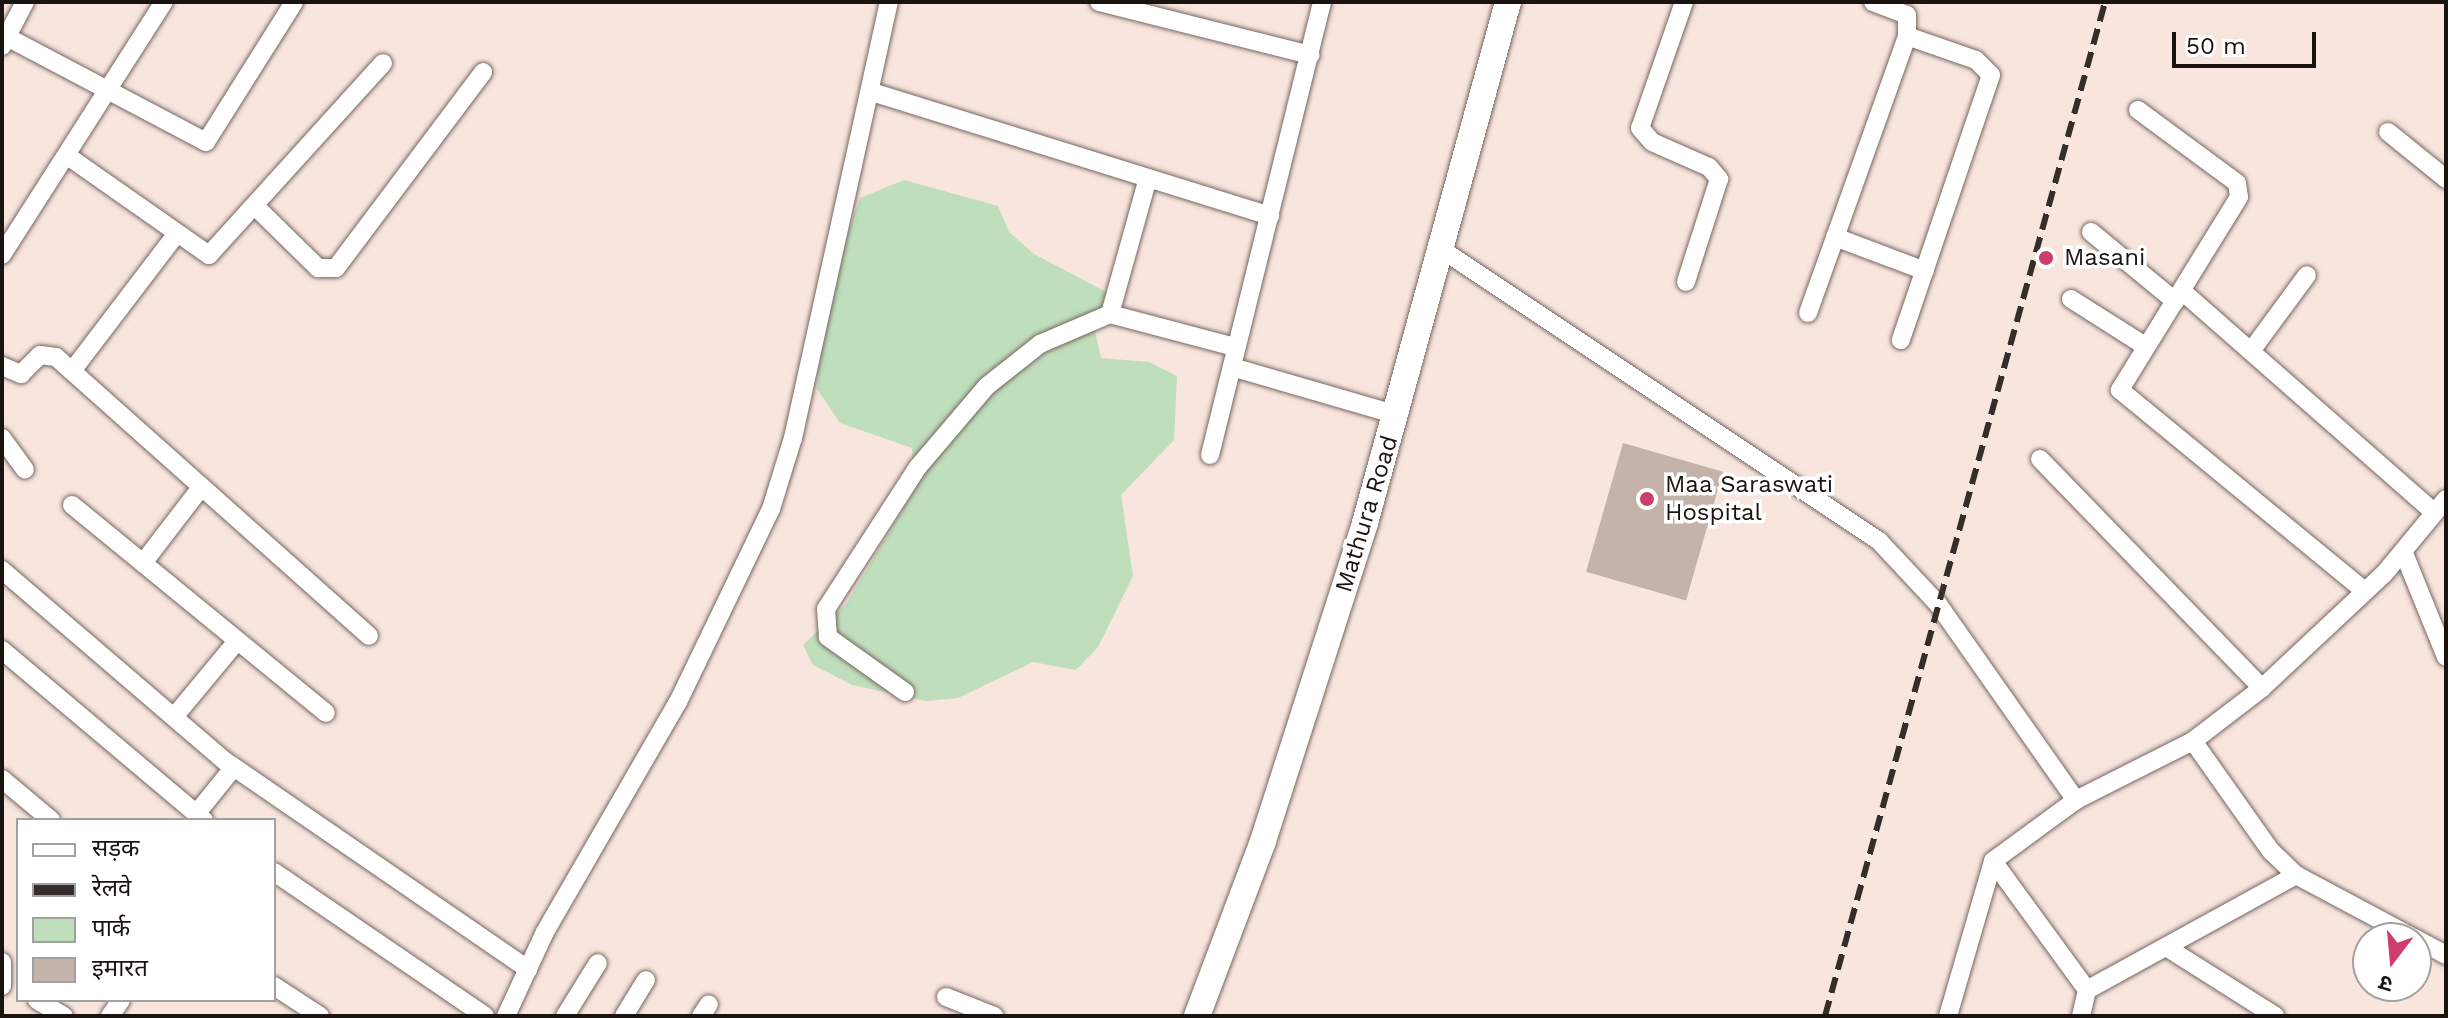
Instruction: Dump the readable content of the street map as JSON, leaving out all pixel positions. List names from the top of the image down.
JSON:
{
  "streets": {
    "main road": ["Mathura Road"]
  },
  "places": ["Masani", "Maa Saraswati Hospital"],
  "legend": [
    "सड़क",
    "रेलवे",
    "पार्क",
    "इमारत"
  ],
  "scale_bar": "50 m",
  "north": "bottom"
}
